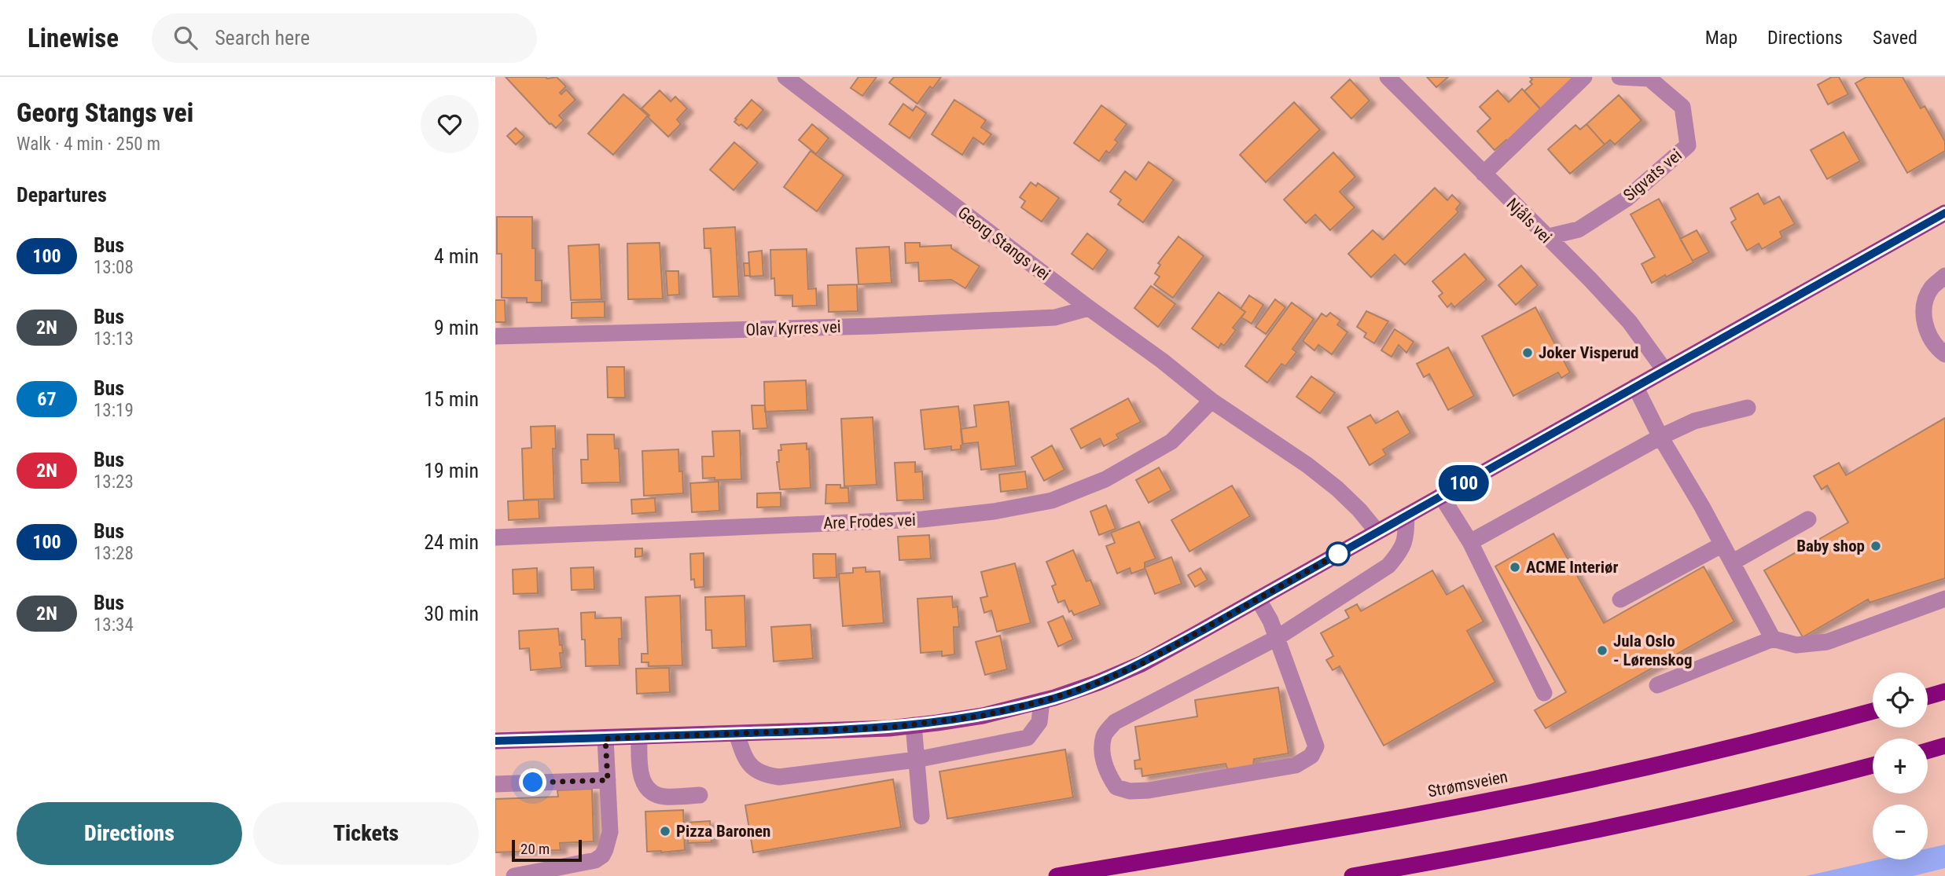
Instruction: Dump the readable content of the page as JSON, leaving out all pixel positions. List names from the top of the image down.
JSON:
{
  "streets": {
    "highway": ["Strømsveien"],
    "street": [
      "Sigvats vei",
      "Njåls vei",
      "Georg Stangs vei",
      "Olav Kyrres vei",
      "Are Frodes vei"
    ]
  },
  "crossings": [
    ["Sigvats vei", "Njåls vei"],
    ["Georg Stangs vei", "Olav Kyrres vei"],
    ["Georg Stangs vei", "Are Frodes vei"]
  ],
  "places": [
    "Joker Visperud",
    "Baby shop",
    "ACME Interiør",
    "Jula Oslo - Lørenskog",
    "Pizza Baronen"
  ],
  "lines": ["bus line 100"],
  "scale_bar": "20 m",
  "page": {
    "header": "Linewise",
    "search": "Search here",
    "nav": ["Map", "Directions", "Saved"],
    "heading": [
      ["Georg Stangs vei", "Walk · 4 min · 250 m"],
      "Departures"
    ],
    "on_map": "100",
    "list": [
      {
        "mark": "100",
        "name": "Bus",
        "note": "13:08",
        "value": "4 min"
      },
      {
        "mark": "2N",
        "name": "Bus",
        "note": "13:13",
        "value": "9 min"
      },
      {
        "mark": "67",
        "name": "Bus",
        "note": "13:19",
        "value": "15 min"
      },
      {
        "mark": "2N",
        "name": "Bus",
        "note": "13:23",
        "value": "19 min"
      },
      {
        "mark": "100",
        "name": "Bus",
        "note": "13:28",
        "value": "24 min"
      },
      {
        "mark": "2N",
        "name": "Bus",
        "note": "13:34",
        "value": "30 min"
      }
    ],
    "map_buttons": ["+", "−"],
    "buttons": ["Directions", "Tickets"],
    "scale": "20 m"
  }
}
